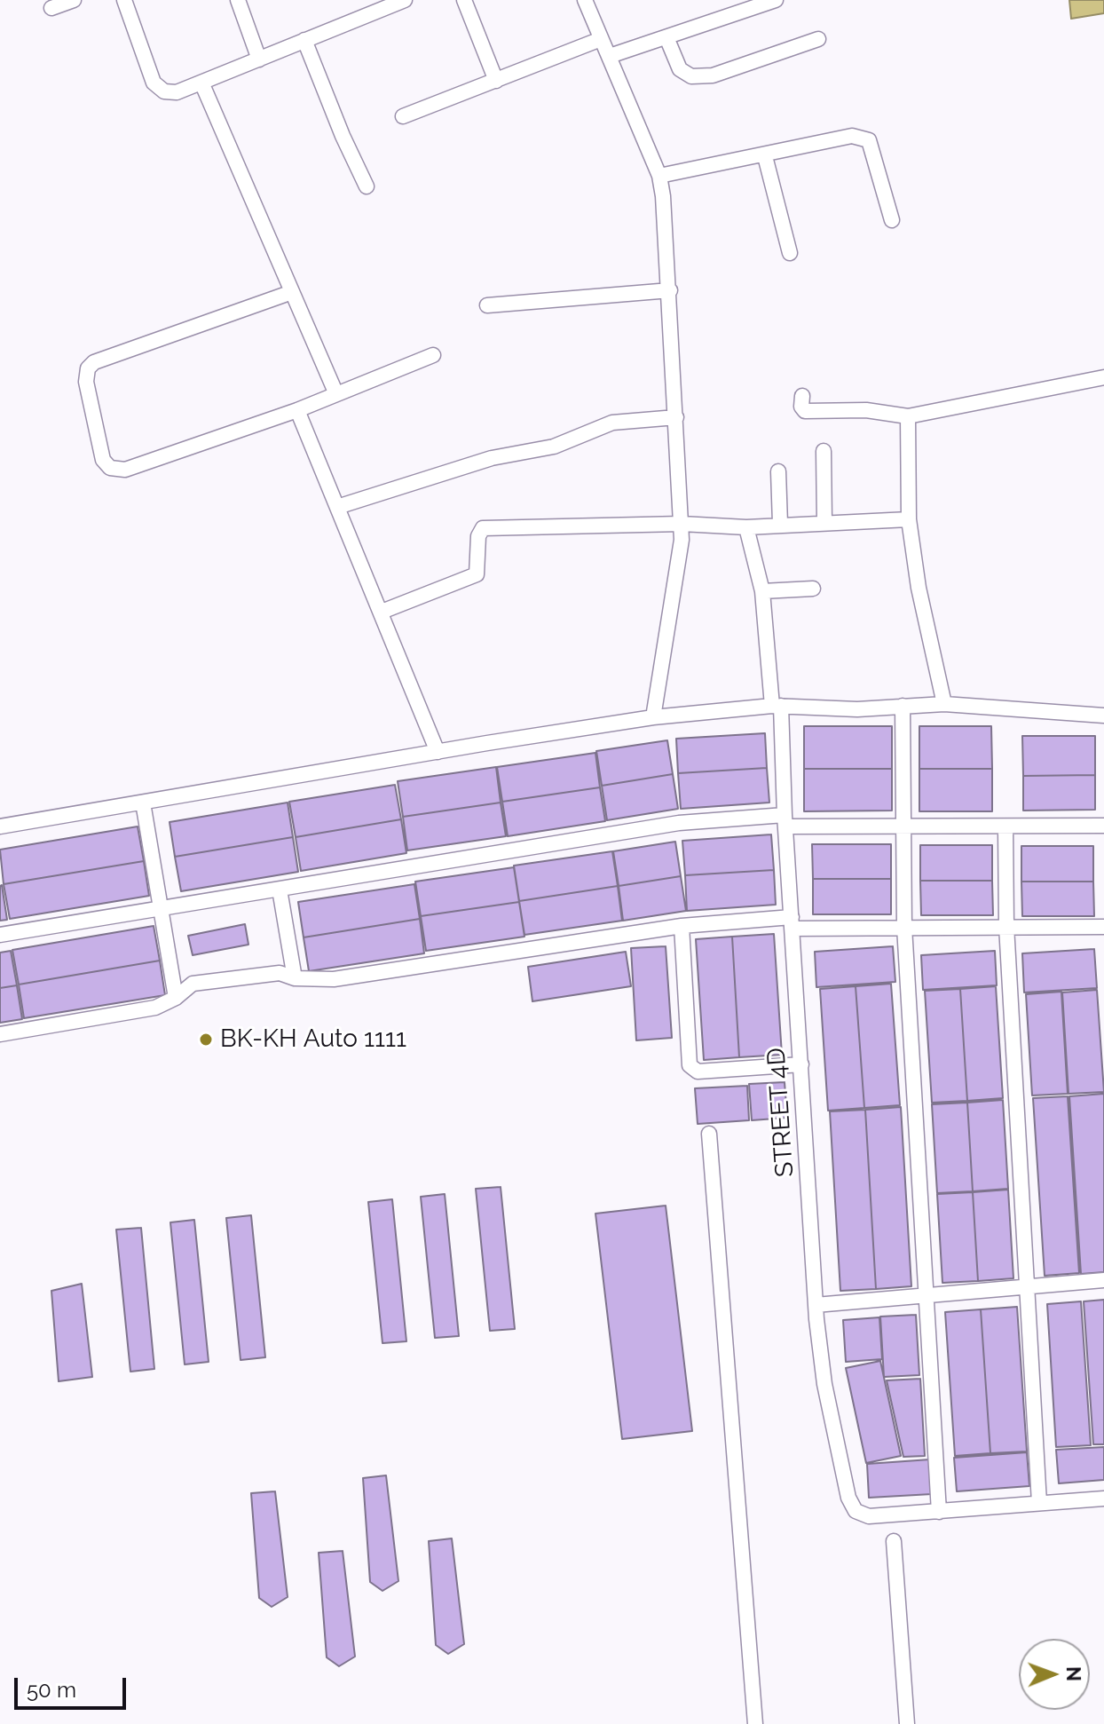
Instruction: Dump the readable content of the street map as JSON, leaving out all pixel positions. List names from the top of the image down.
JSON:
{
  "streets": {
    "street": ["STREET 4D"]
  },
  "places": ["BK-KH Auto 1111"],
  "scale_bar": "50 m",
  "north": "right"
}
